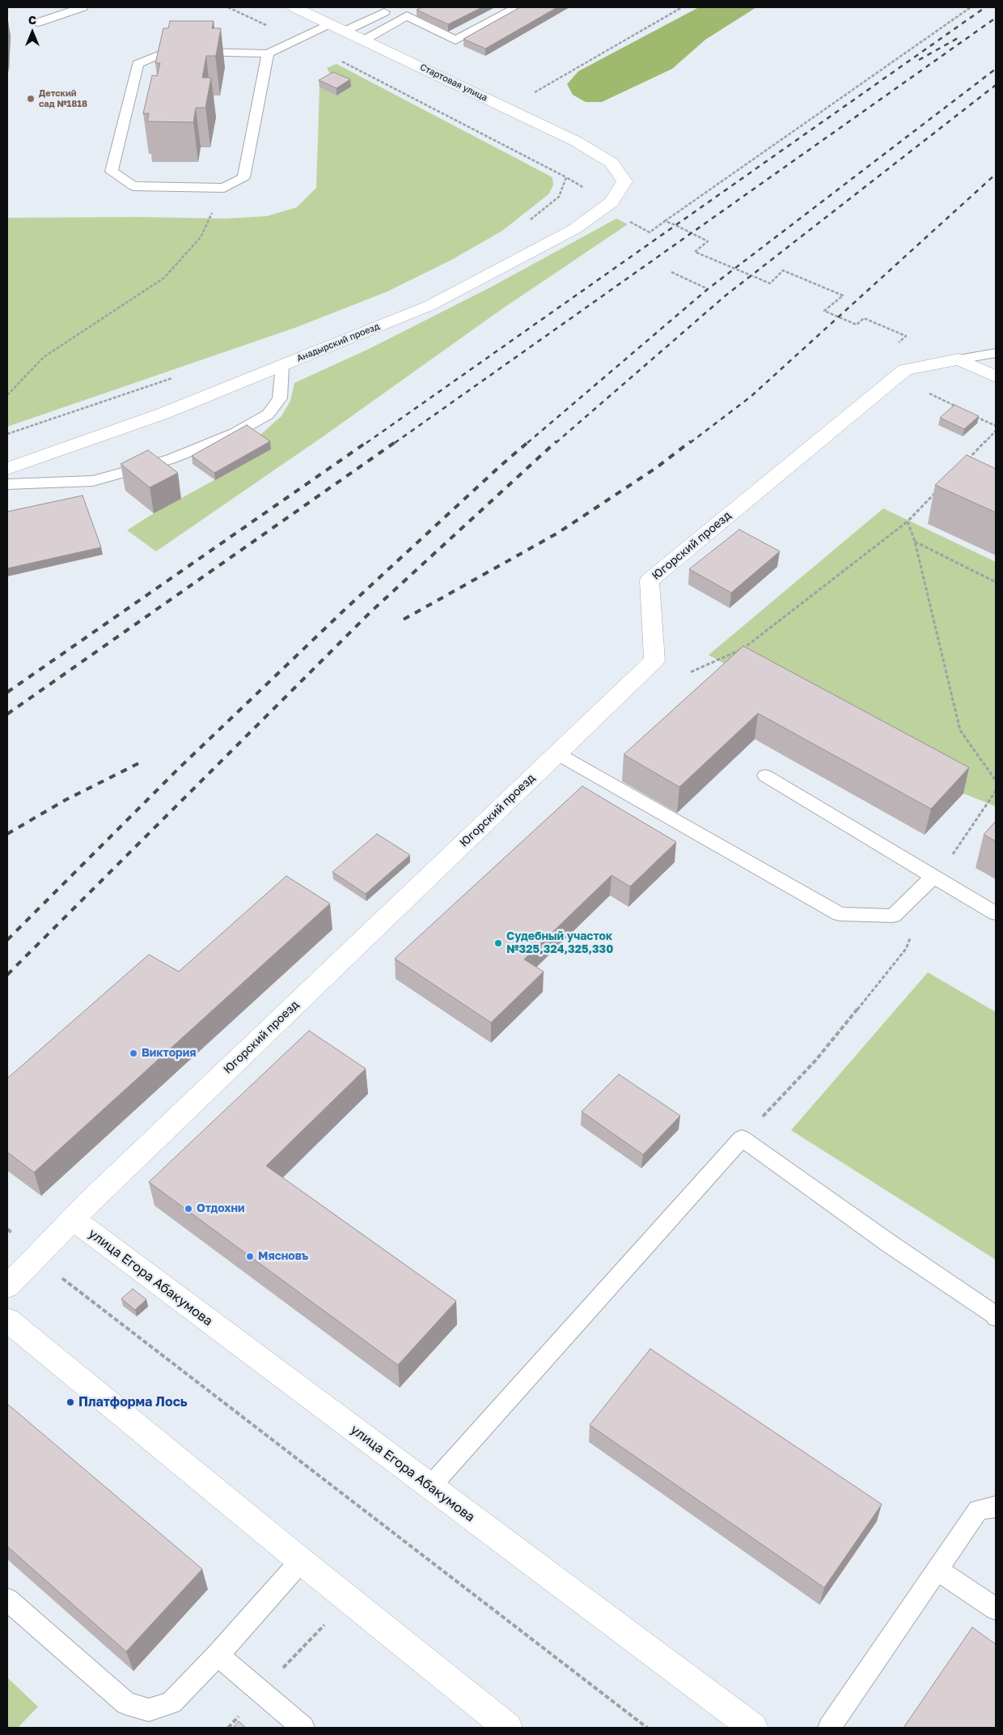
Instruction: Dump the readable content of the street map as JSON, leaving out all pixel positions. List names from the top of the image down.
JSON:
{
  "streets": {
    "street": [
      "Стартовая улица",
      "Анадырский проезд",
      "Югорский проезд",
      "улица Егора Абакумова"
    ]
  },
  "crossings": [
    ["Стартовая улица", "Анадырский проезд"],
    ["Югорский проезд", "улица Егора Абакумова"]
  ],
  "places": [
    "Детский сад №1818",
    "Судебный участок №325,324,325,330",
    "Виктория",
    "Отдохни",
    "Мясновъ",
    "Платформа Лось"
  ],
  "north": "top"
}
